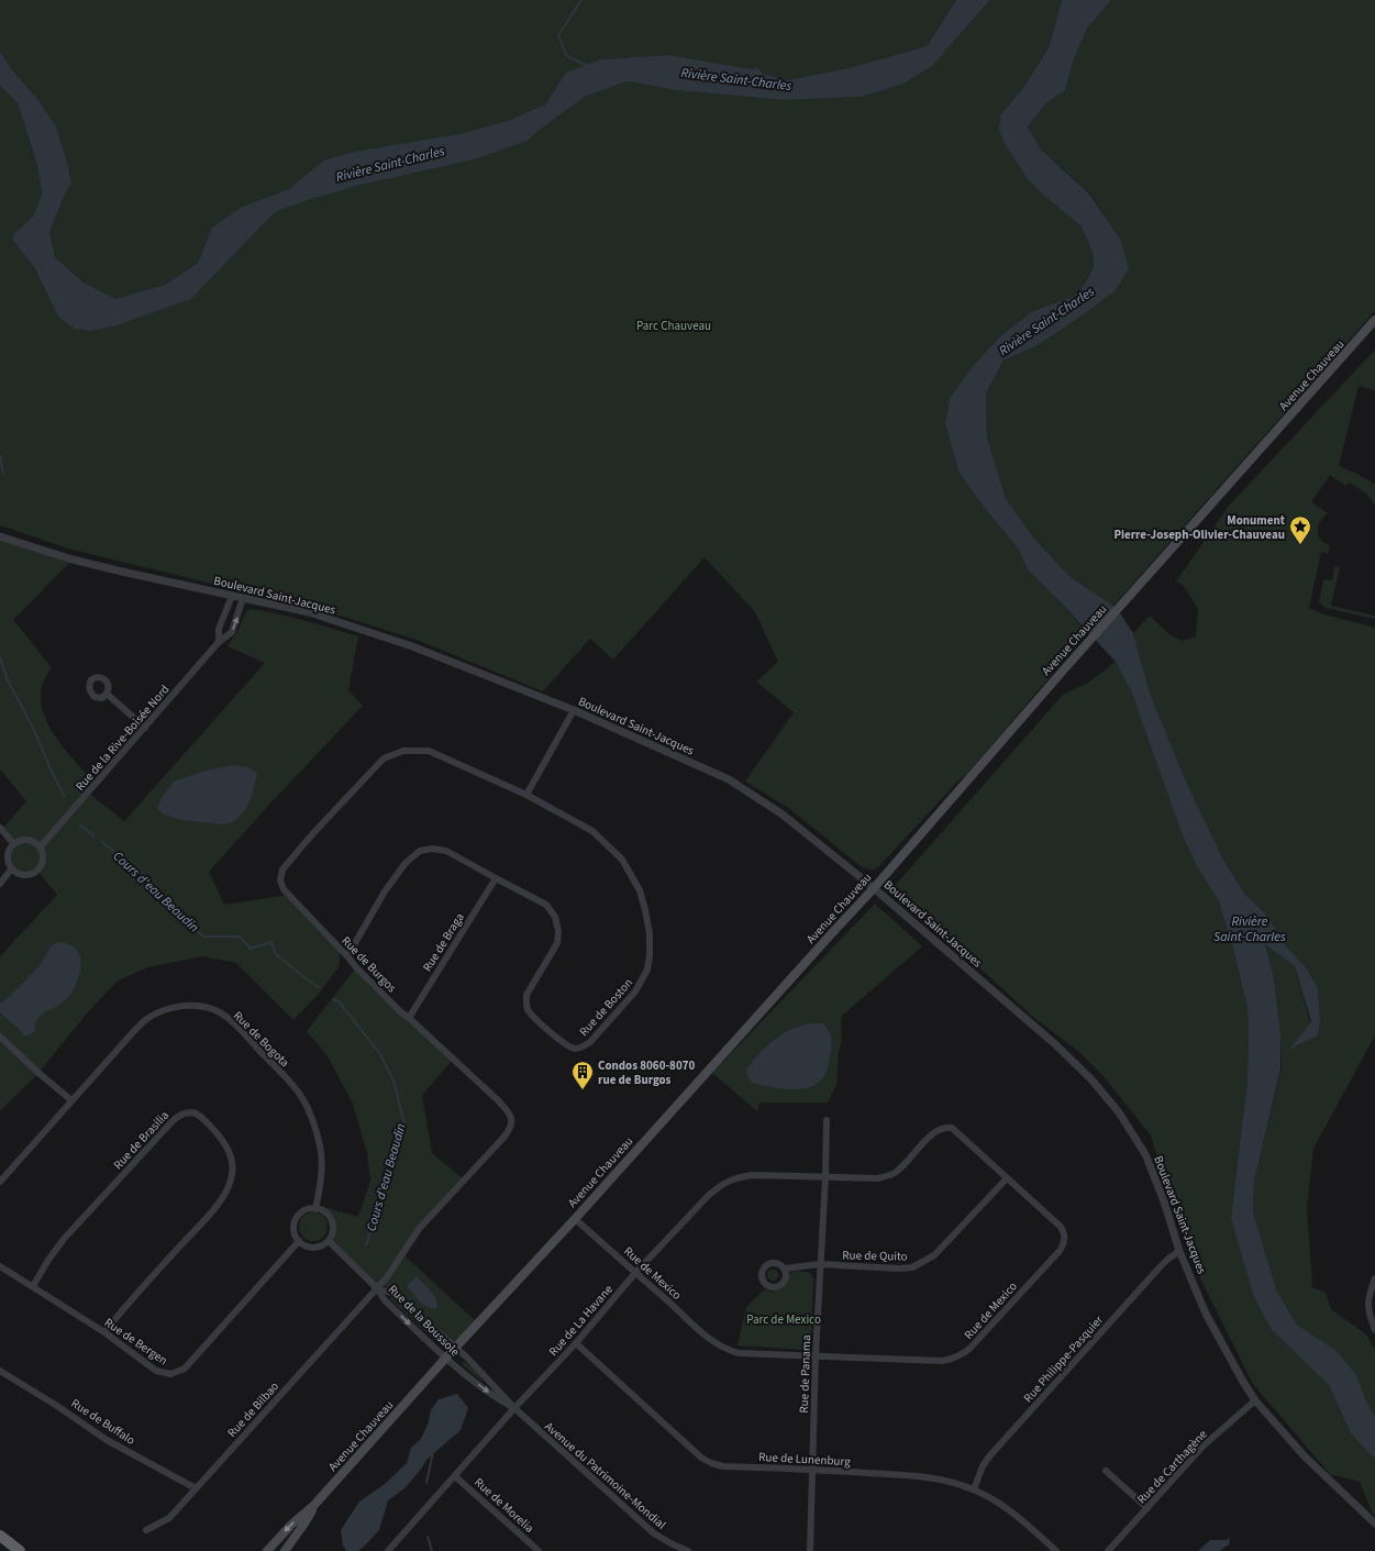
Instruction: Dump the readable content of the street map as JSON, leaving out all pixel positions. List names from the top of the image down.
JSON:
{
  "streets": {
    "main road": ["Avenue Chauveau"],
    "street": [
      "Boulevard Saint-Jacques",
      "Rue de la Rive-Boisée Nord",
      "Rue de Braga",
      "Rue de Burgos",
      "Rue de Boston",
      "Rue de Bogota",
      "Rue de Brasilia",
      "Rue de Quito",
      "Rue de Mexico",
      "Rue de la Boussole",
      "Rue de La Havane",
      "Rue de Bergen",
      "Rue Philippe-Pasquier",
      "Rue de Panama",
      "Rue de Bilbao",
      "Rue de Buffalo",
      "Rue de Lunenburg",
      "Rue de Carthagène",
      "Avenue du Patrimoine-Mondial",
      "Rue de Morelia"
    ]
  },
  "crossings": [
    ["Avenue Chauveau", "Boulevard Saint-Jacques"],
    ["Avenue Chauveau", "Rue de Mexico"],
    ["Avenue Chauveau", "Rue de la Boussole"],
    ["Boulevard Saint-Jacques", "Rue de la Rive-Boisée Nord"],
    ["Boulevard Saint-Jacques", "Rue Philippe-Pasquier"],
    ["Boulevard Saint-Jacques", "Rue de Carthagène"],
    ["Rue de Braga", "Rue de Burgos"],
    ["Rue de Braga", "Rue de Boston"],
    ["Rue de Burgos", "Rue de Boston"],
    ["Rue de Burgos", "Rue de la Boussole"],
    ["Rue de Burgos", "Rue de Bilbao"],
    ["Rue de Bogota", "Rue de la Boussole"],
    ["Rue de Bogota", "Rue de Bergen"],
    ["Rue de Brasilia", "Rue de Bergen"],
    ["Rue de Quito", "Rue de Mexico"],
    ["Rue de Quito", "Rue de Panama"],
    ["Rue de Mexico", "Rue de La Havane"],
    ["Rue de Mexico", "Rue de Panama"],
    ["Rue de la Boussole", "Rue de Bergen"],
    ["Rue de la Boussole", "Avenue du Patrimoine-Mondial"],
    ["Rue de La Havane", "Rue de Panama"],
    ["Rue de La Havane", "Rue de Lunenburg"],
    ["Rue de La Havane", "Avenue du Patrimoine-Mondial"],
    ["Rue de La Havane", "Rue de Morelia"],
    ["Rue Philippe-Pasquier", "Rue de Lunenburg"],
    ["Rue de Panama", "Rue de Lunenburg"],
    ["Rue de Bilbao", "Rue de Buffalo"]
  ],
  "water": ["Rivière Saint-Charles", "Cours d'eau Beaudin"],
  "parks": ["Parc Chauveau", "Parc de Mexico"],
  "places": {
    "place": ["Monument Pierre-Joseph-Olivier-Chauveau"],
    "building": ["Condos 8060-8070 rue de Burgos"]
  }
}
